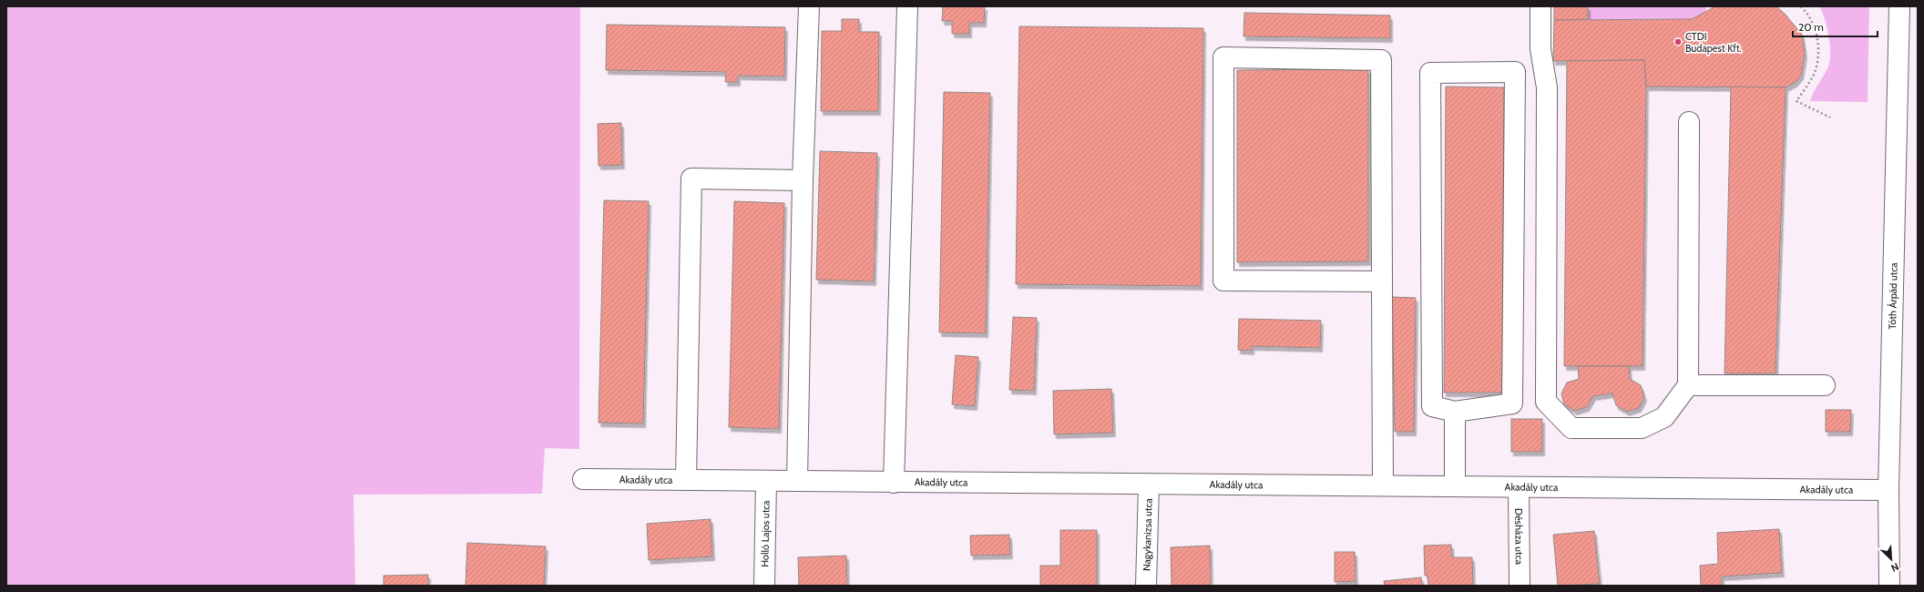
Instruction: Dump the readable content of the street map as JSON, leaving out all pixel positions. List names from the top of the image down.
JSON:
{
  "streets": {
    "street": [
      "Tóth Árpád utca",
      "Akadály utca",
      "Holló Lajos utca",
      "Nagykanizsa utca",
      "Désháza utca"
    ]
  },
  "crossings": [
    ["Tóth Árpád utca", "Akadály utca"],
    ["Akadály utca", "Holló Lajos utca"],
    ["Akadály utca", "Nagykanizsa utca"],
    ["Akadály utca", "Désháza utca"]
  ],
  "places": ["CTDI Budapest Kft."],
  "scale_bar": "20 m",
  "north": "bottom right"
}
